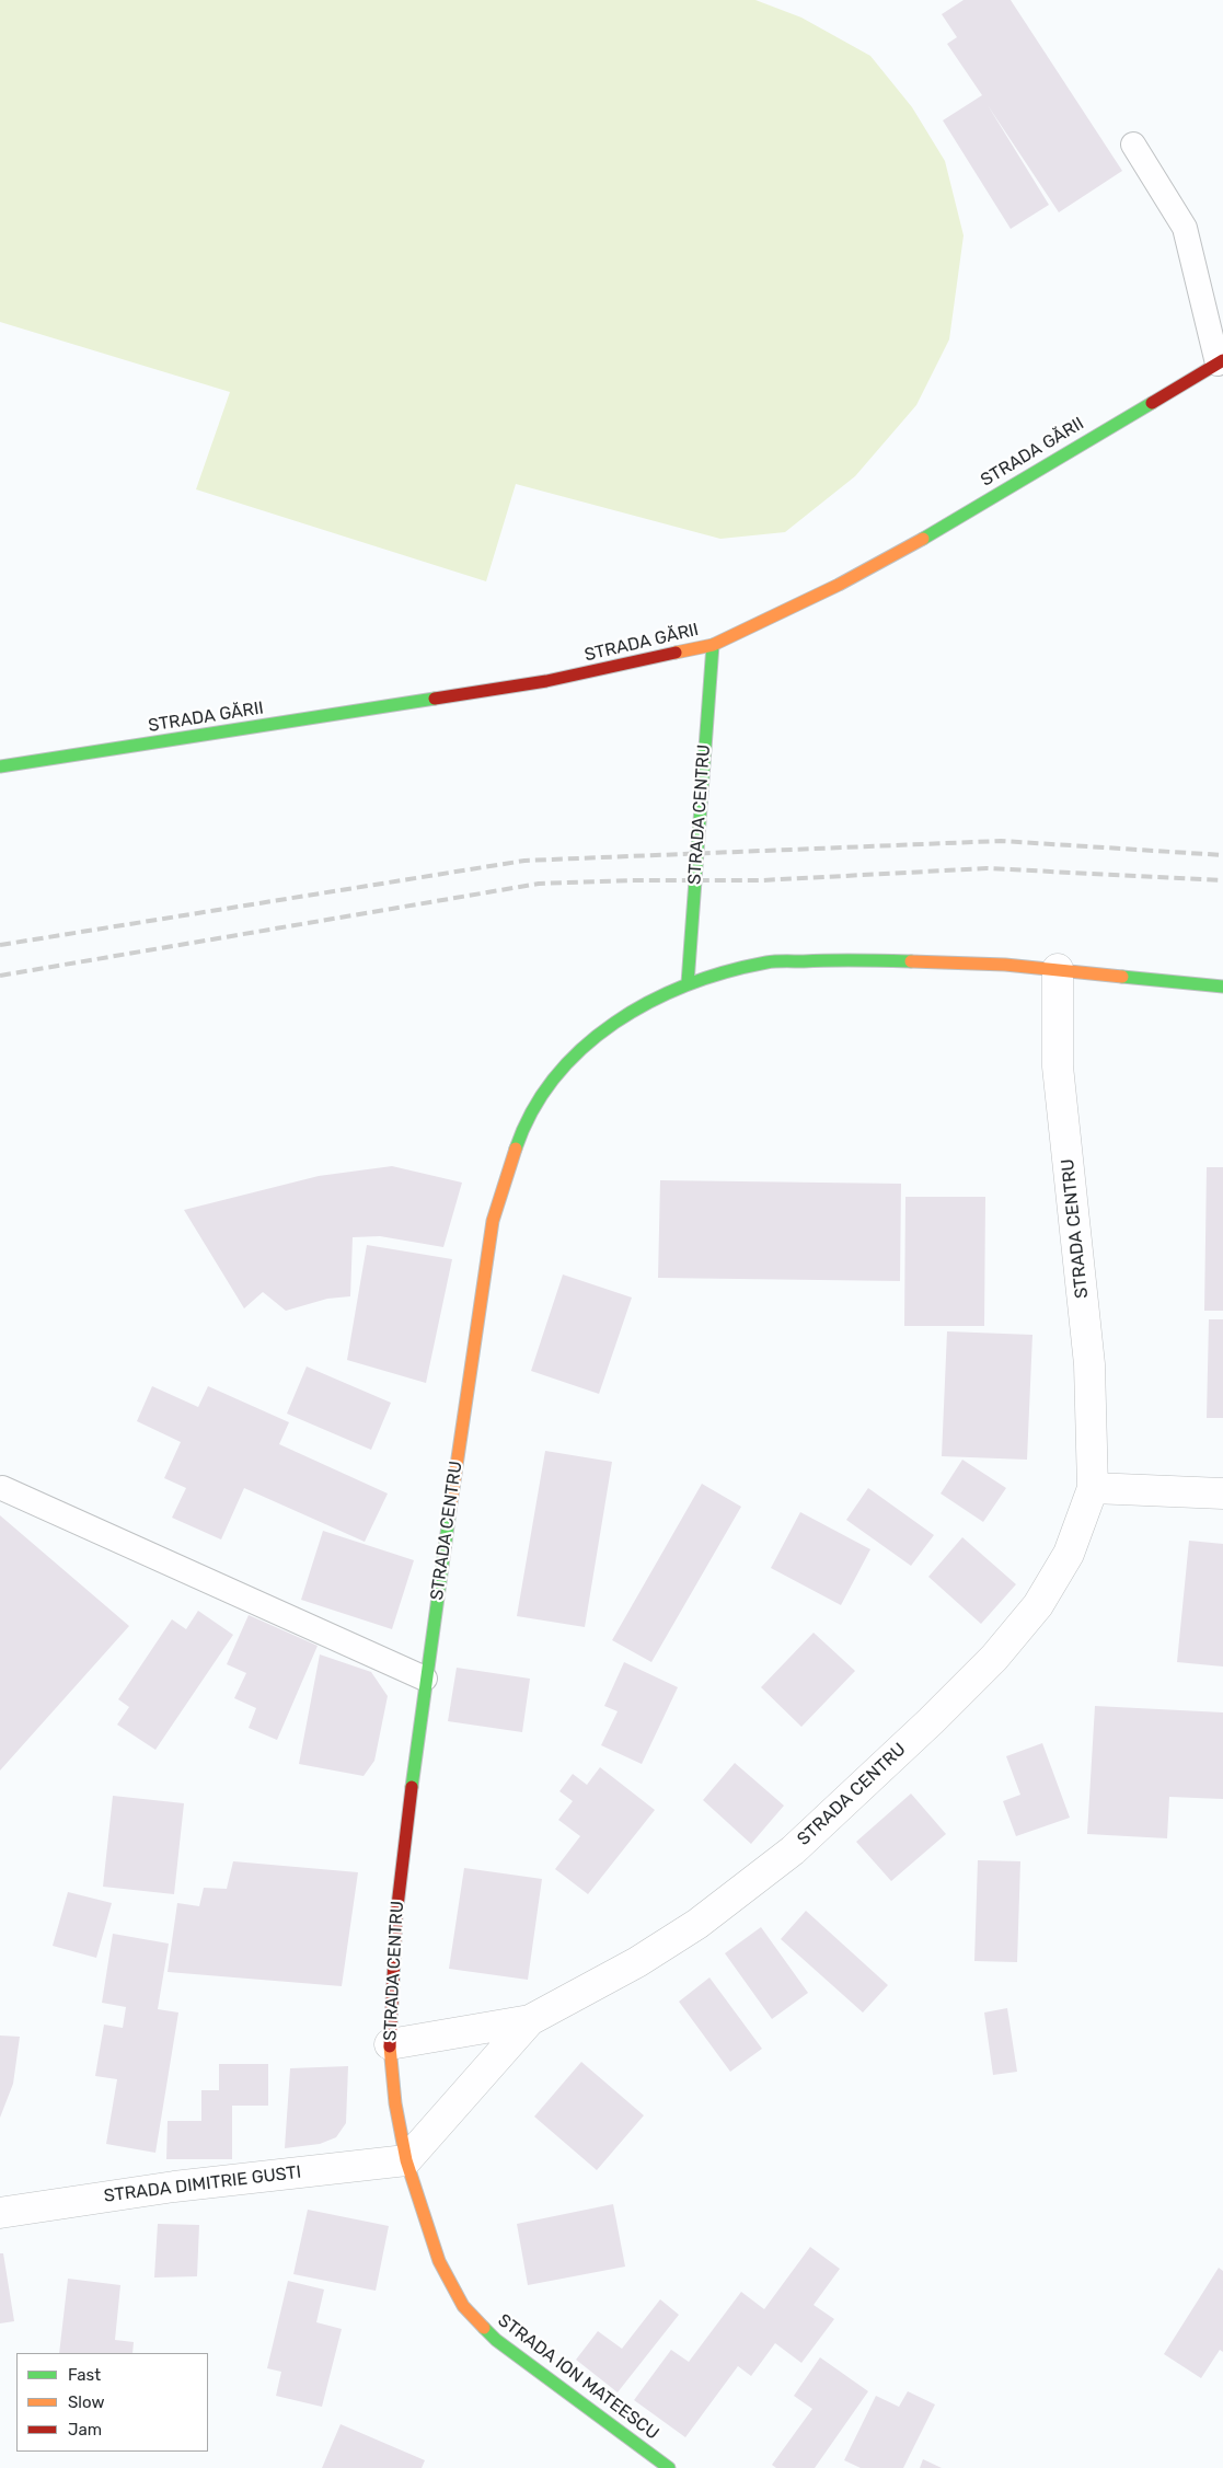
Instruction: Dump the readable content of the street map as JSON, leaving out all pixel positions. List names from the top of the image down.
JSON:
{
  "streets": {
    "main road": ["STRADA GĂRII", "STRADA CENTRU", "STRADA ION MATEESCU"],
    "street": ["STRADA DIMITRIE GUSTI"]
  },
  "crossings": [
    ["STRADA GĂRII", "STRADA CENTRU"],
    ["STRADA CENTRU", "STRADA DIMITRIE GUSTI"],
    ["STRADA CENTRU", "STRADA ION MATEESCU"],
    ["STRADA DIMITRIE GUSTI", "STRADA ION MATEESCU"]
  ],
  "legend": ["Fast", "Slow", "Jam"]
}
